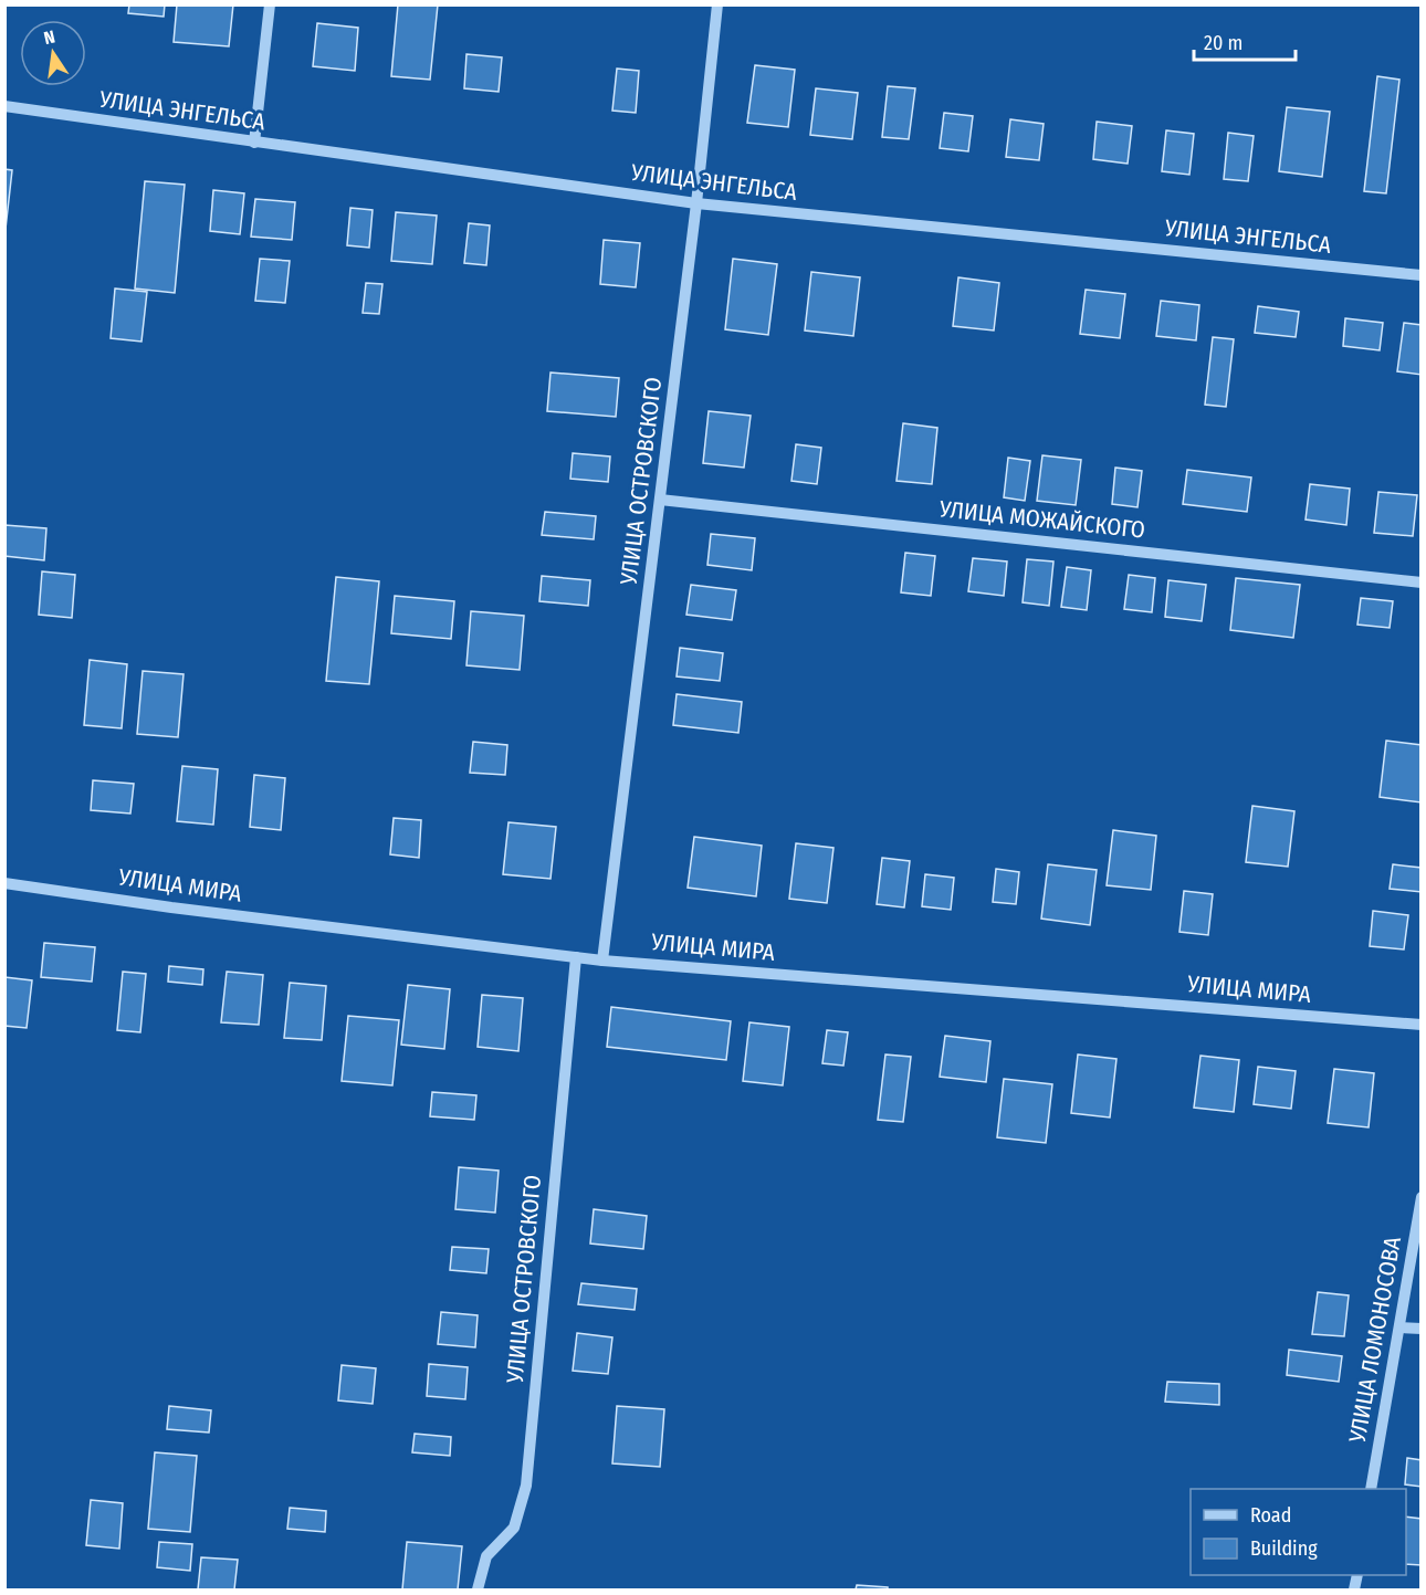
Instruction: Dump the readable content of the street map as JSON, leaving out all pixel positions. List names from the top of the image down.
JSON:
{
  "streets": {
    "street": [
      "УЛИЦА ЭНГЕЛЬСА",
      "УЛИЦА ОСТРОВСКОГО",
      "УЛИЦА МОЖАЙСКОГО",
      "УЛИЦА МИРА",
      "УЛИЦА ЛОМОНОСОВА"
    ]
  },
  "crossings": [
    ["УЛИЦА ЭНГЕЛЬСА", "УЛИЦА ОСТРОВСКОГО"],
    ["УЛИЦА ОСТРОВСКОГО", "УЛИЦА МОЖАЙСКОГО"],
    ["УЛИЦА ОСТРОВСКОГО", "УЛИЦА МИРА"]
  ],
  "legend": ["Road", "Building"],
  "scale_bar": "20 m",
  "north": "top"
}
